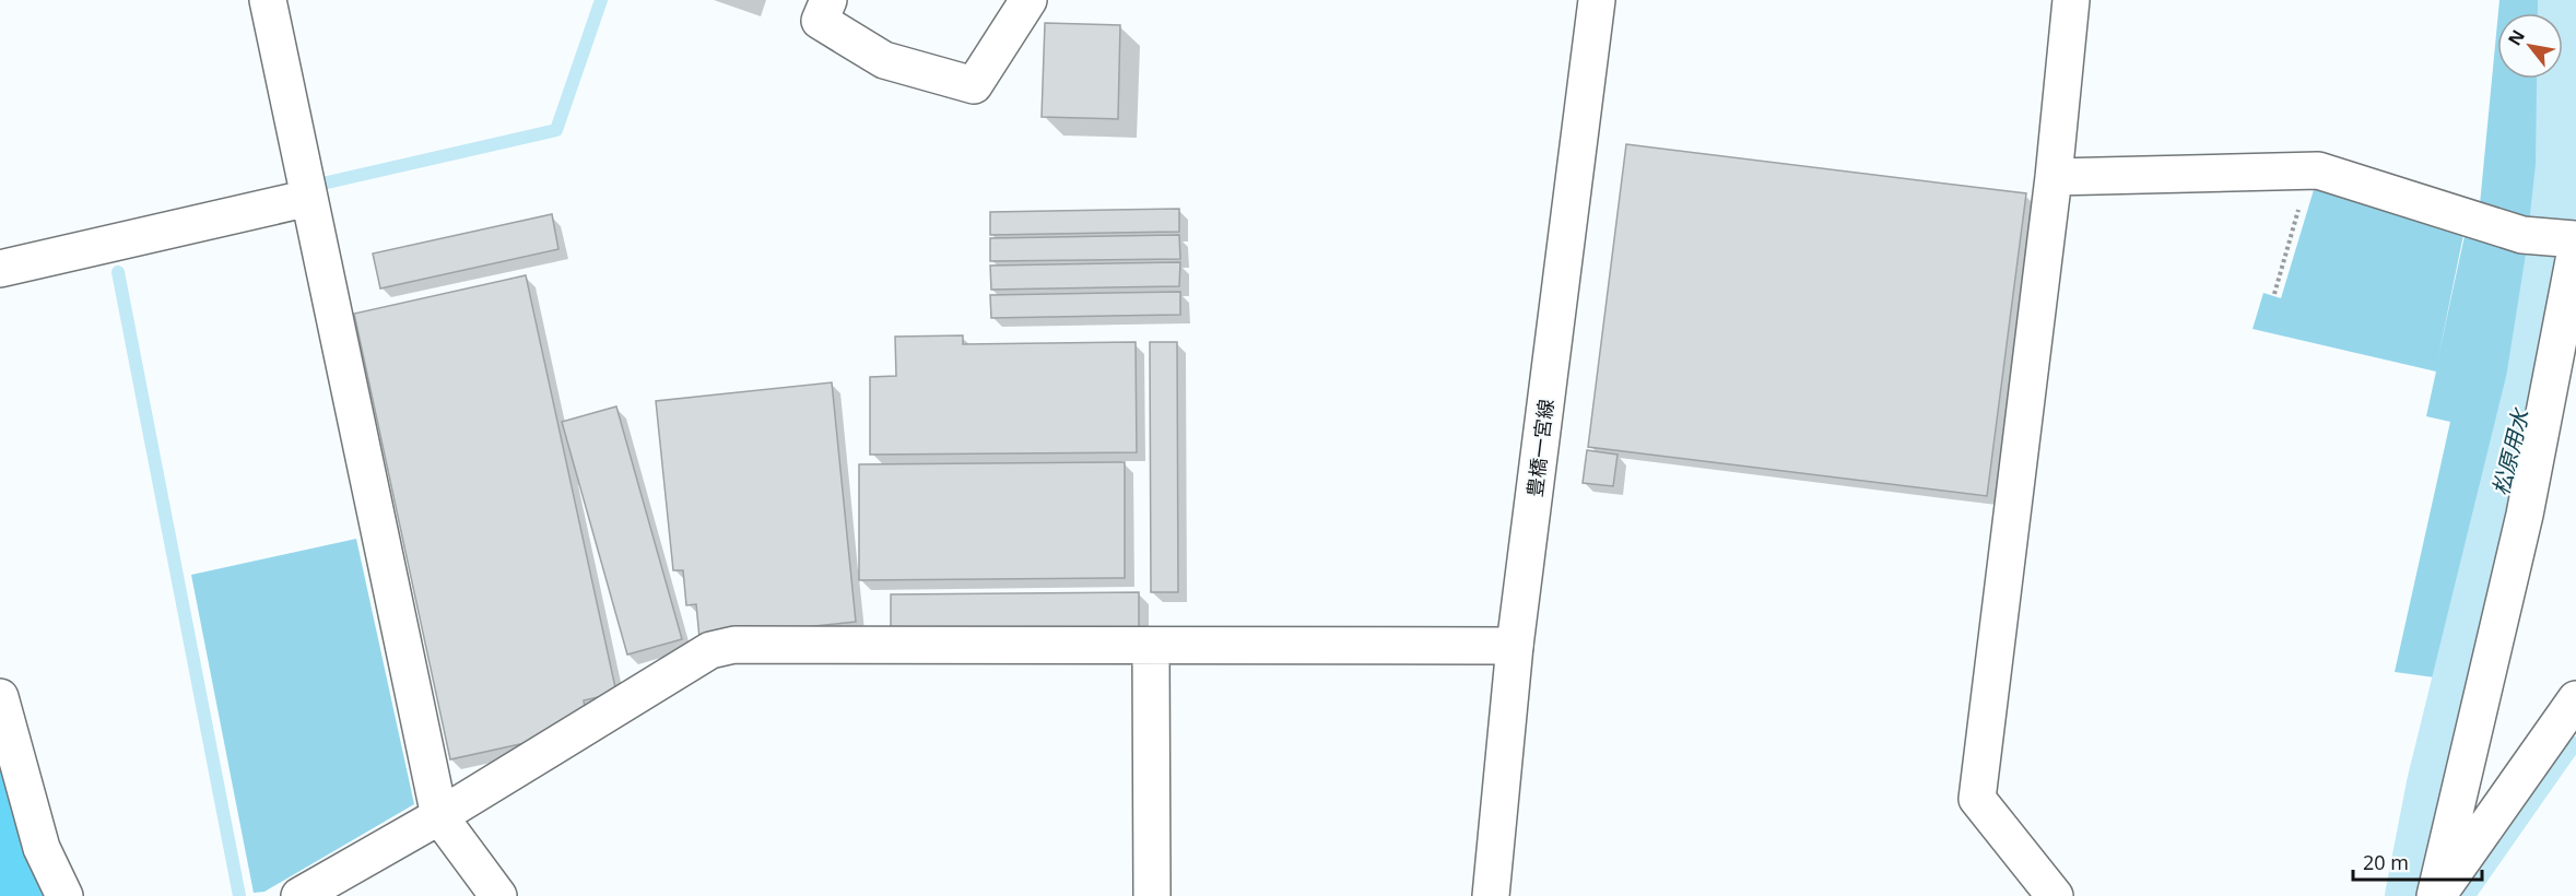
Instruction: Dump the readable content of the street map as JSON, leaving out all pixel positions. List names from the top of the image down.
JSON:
{
  "streets": {
    "street": ["豊橋一宮線"]
  },
  "water": ["松原用水"],
  "scale_bar": "20 m",
  "north": "top left"
}
